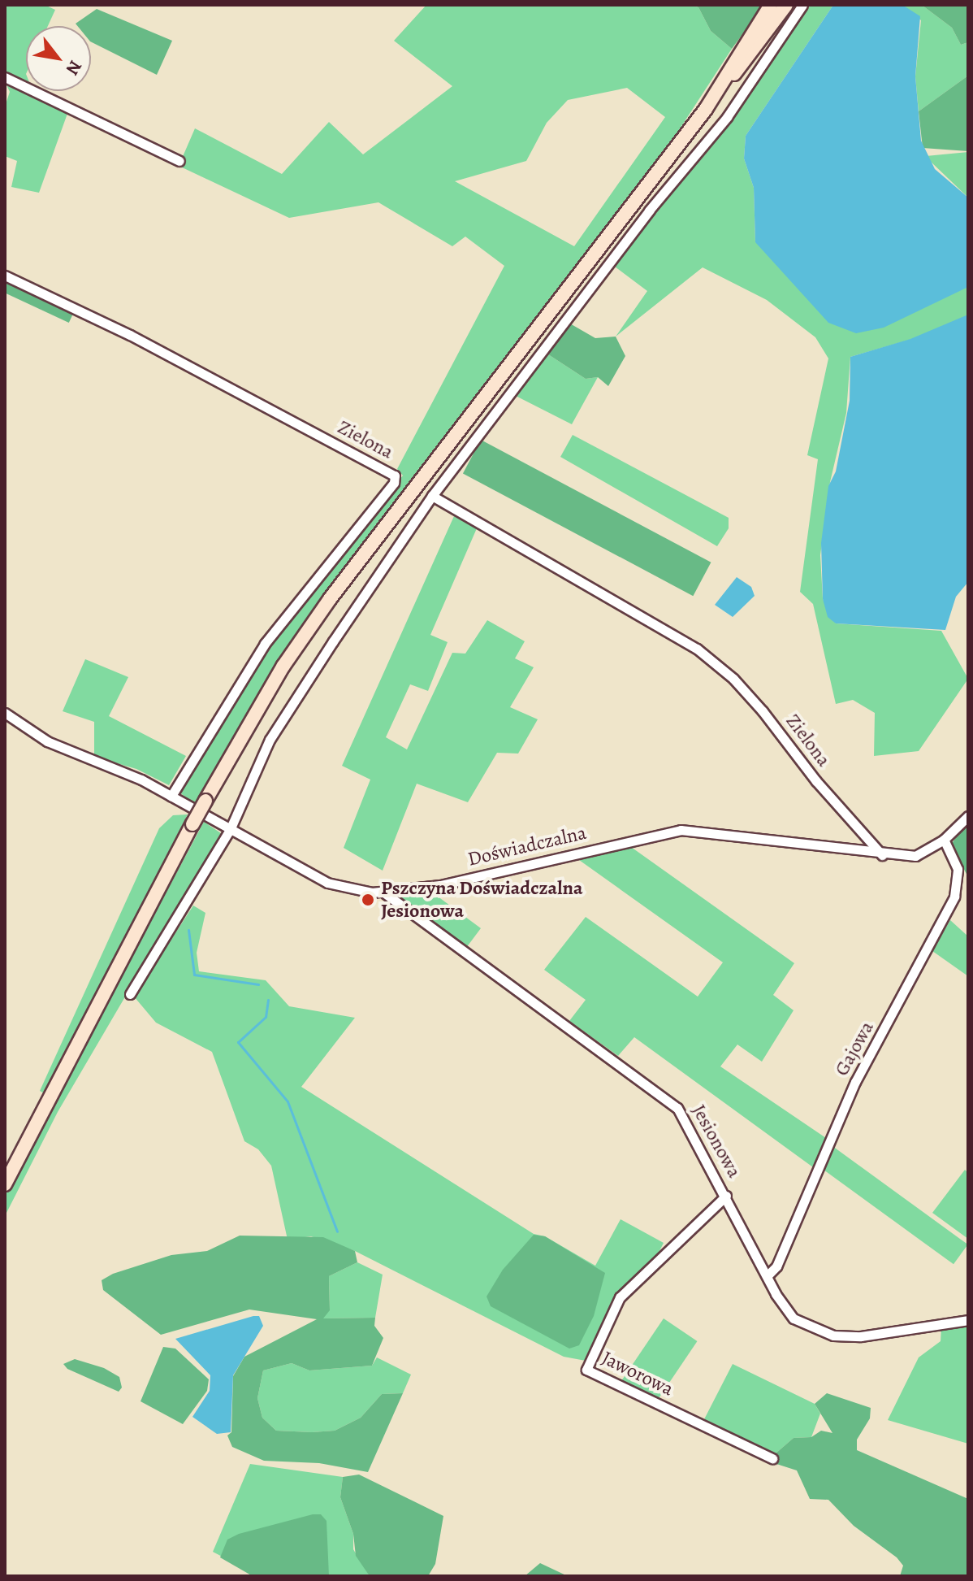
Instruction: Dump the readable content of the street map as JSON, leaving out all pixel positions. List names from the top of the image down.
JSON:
{
  "streets": {
    "street": [
      "Zielona",
      "Doświadczalna",
      "Gajowa",
      "Jesionowa",
      "Jaworowa"
    ]
  },
  "crossings": [
    ["Zielona", "Doświadczalna"],
    ["Doświadczalna", "Gajowa"],
    ["Doświadczalna", "Jesionowa"],
    ["Gajowa", "Jesionowa"],
    ["Jesionowa", "Jaworowa"]
  ],
  "places": ["Pszczyna Doświadczalna Jesionowa"],
  "north": "bottom right"
}
